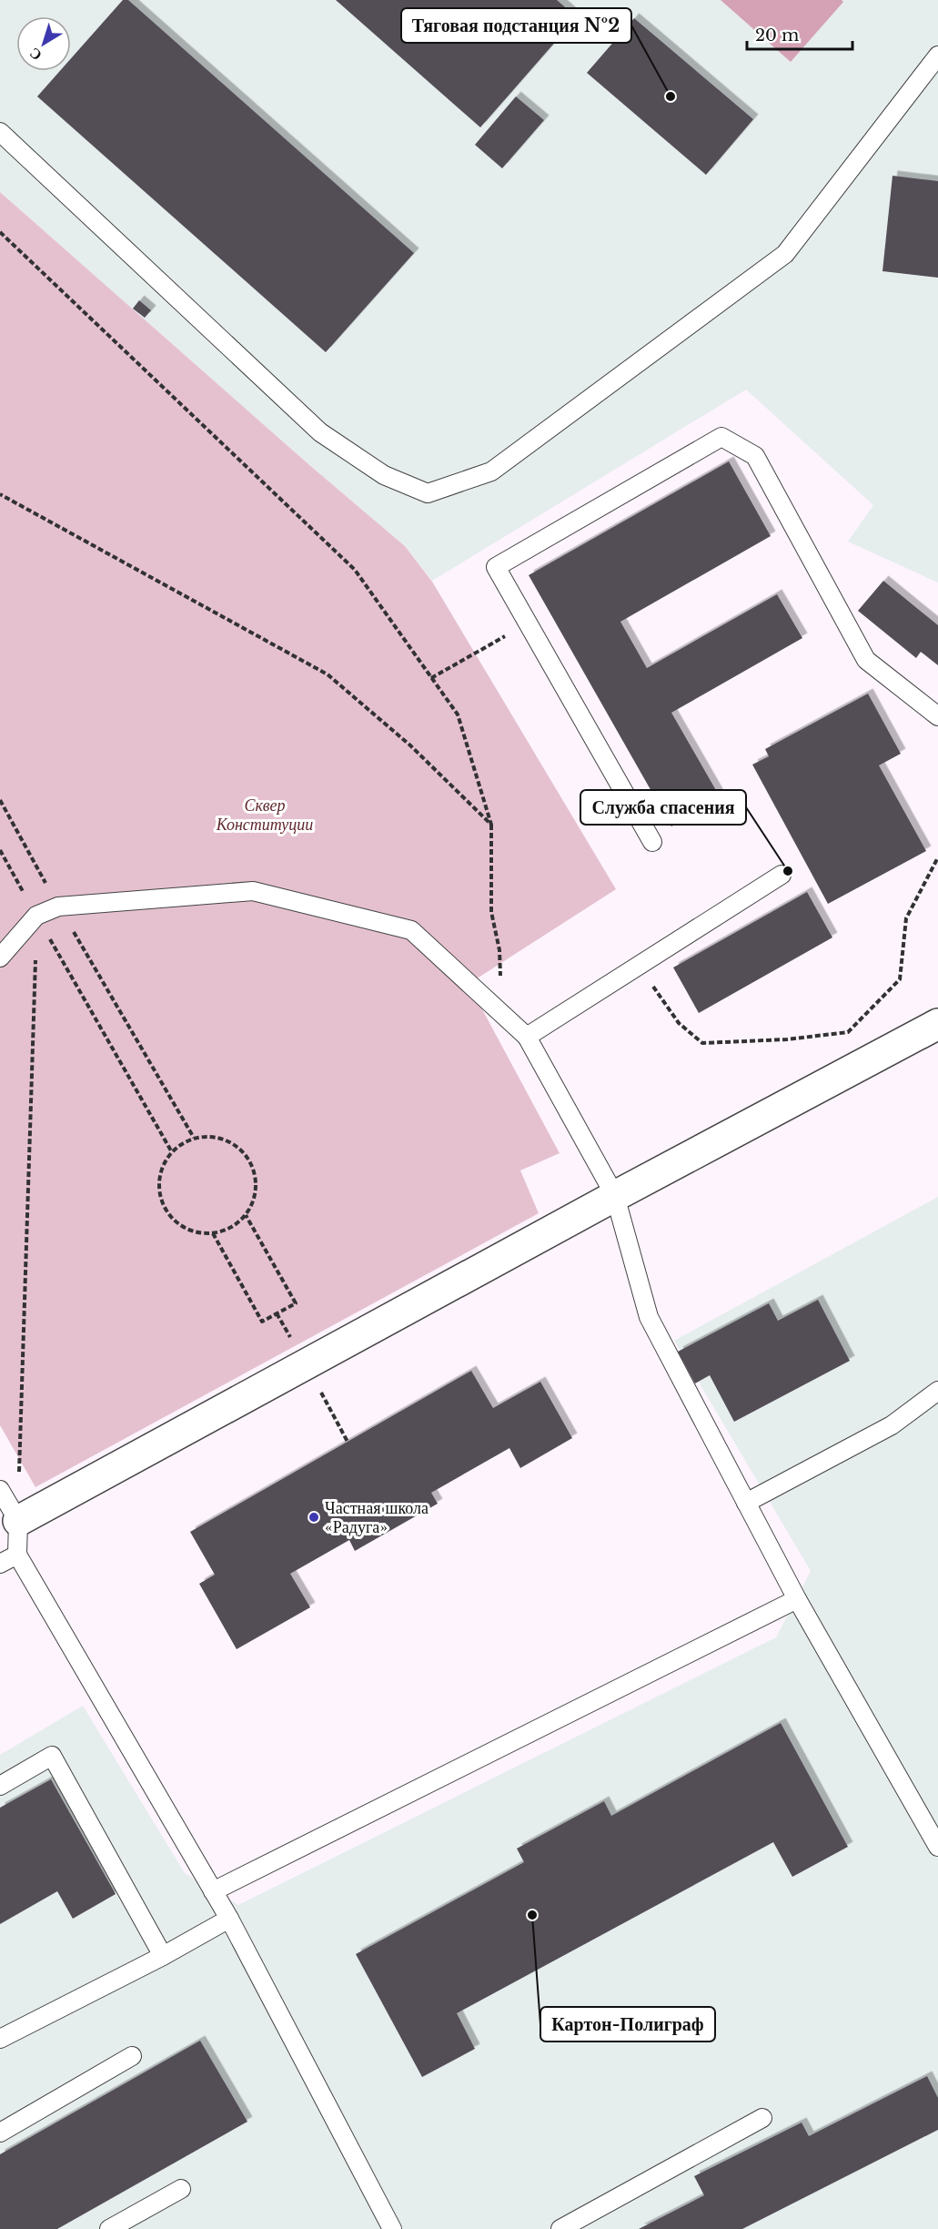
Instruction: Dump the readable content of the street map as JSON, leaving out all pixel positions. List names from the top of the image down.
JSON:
{
  "parks": ["Сквер Конституции"],
  "places": [
    "Тяговая подстанция №2",
    "Служба спасения",
    "Частная школа «Радуга»",
    "Картон-Полиграф"
  ],
  "scale_bar": "20 m",
  "north": "bottom left"
}
